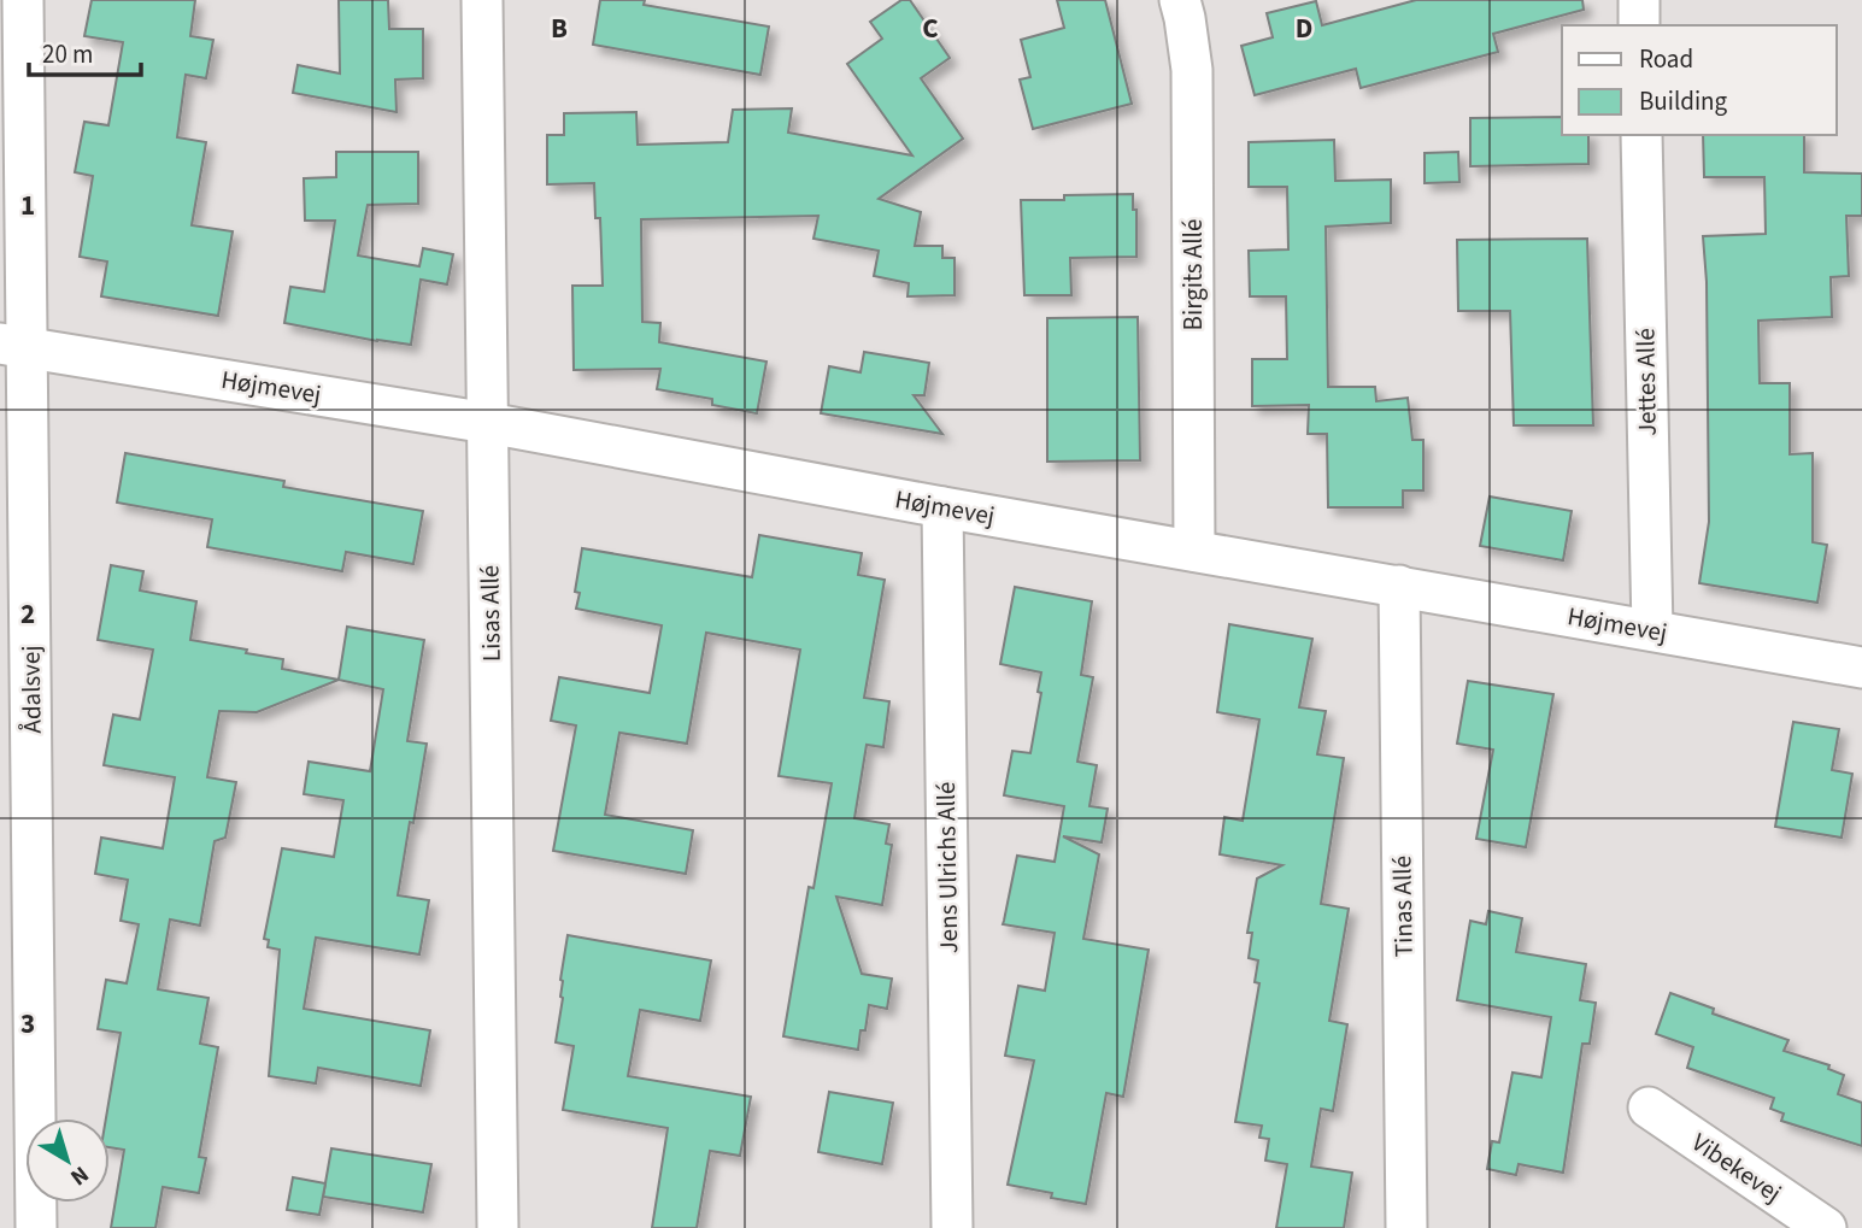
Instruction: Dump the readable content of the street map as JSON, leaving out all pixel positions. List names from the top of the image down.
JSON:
{
  "streets": {
    "street": [
      "Birgits Allé",
      "Jettes Allé",
      "Højmevej",
      "Lisas Allé",
      "Ådalsvej",
      "Jens Ulrichs Allé",
      "Tinas Allé",
      "Vibekevej"
    ]
  },
  "crossings": [
    ["Birgits Allé", "Højmevej"],
    ["Jettes Allé", "Højmevej"],
    ["Højmevej", "Lisas Allé"],
    ["Højmevej", "Ådalsvej"],
    ["Højmevej", "Jens Ulrichs Allé"],
    ["Højmevej", "Tinas Allé"]
  ],
  "legend": ["Road", "Building"],
  "scale_bar": "20 m",
  "north": "bottom right",
  "grid": {
    "columns": ["B", "C", "D"],
    "rows": ["1", "2", "3"]
  }
}
